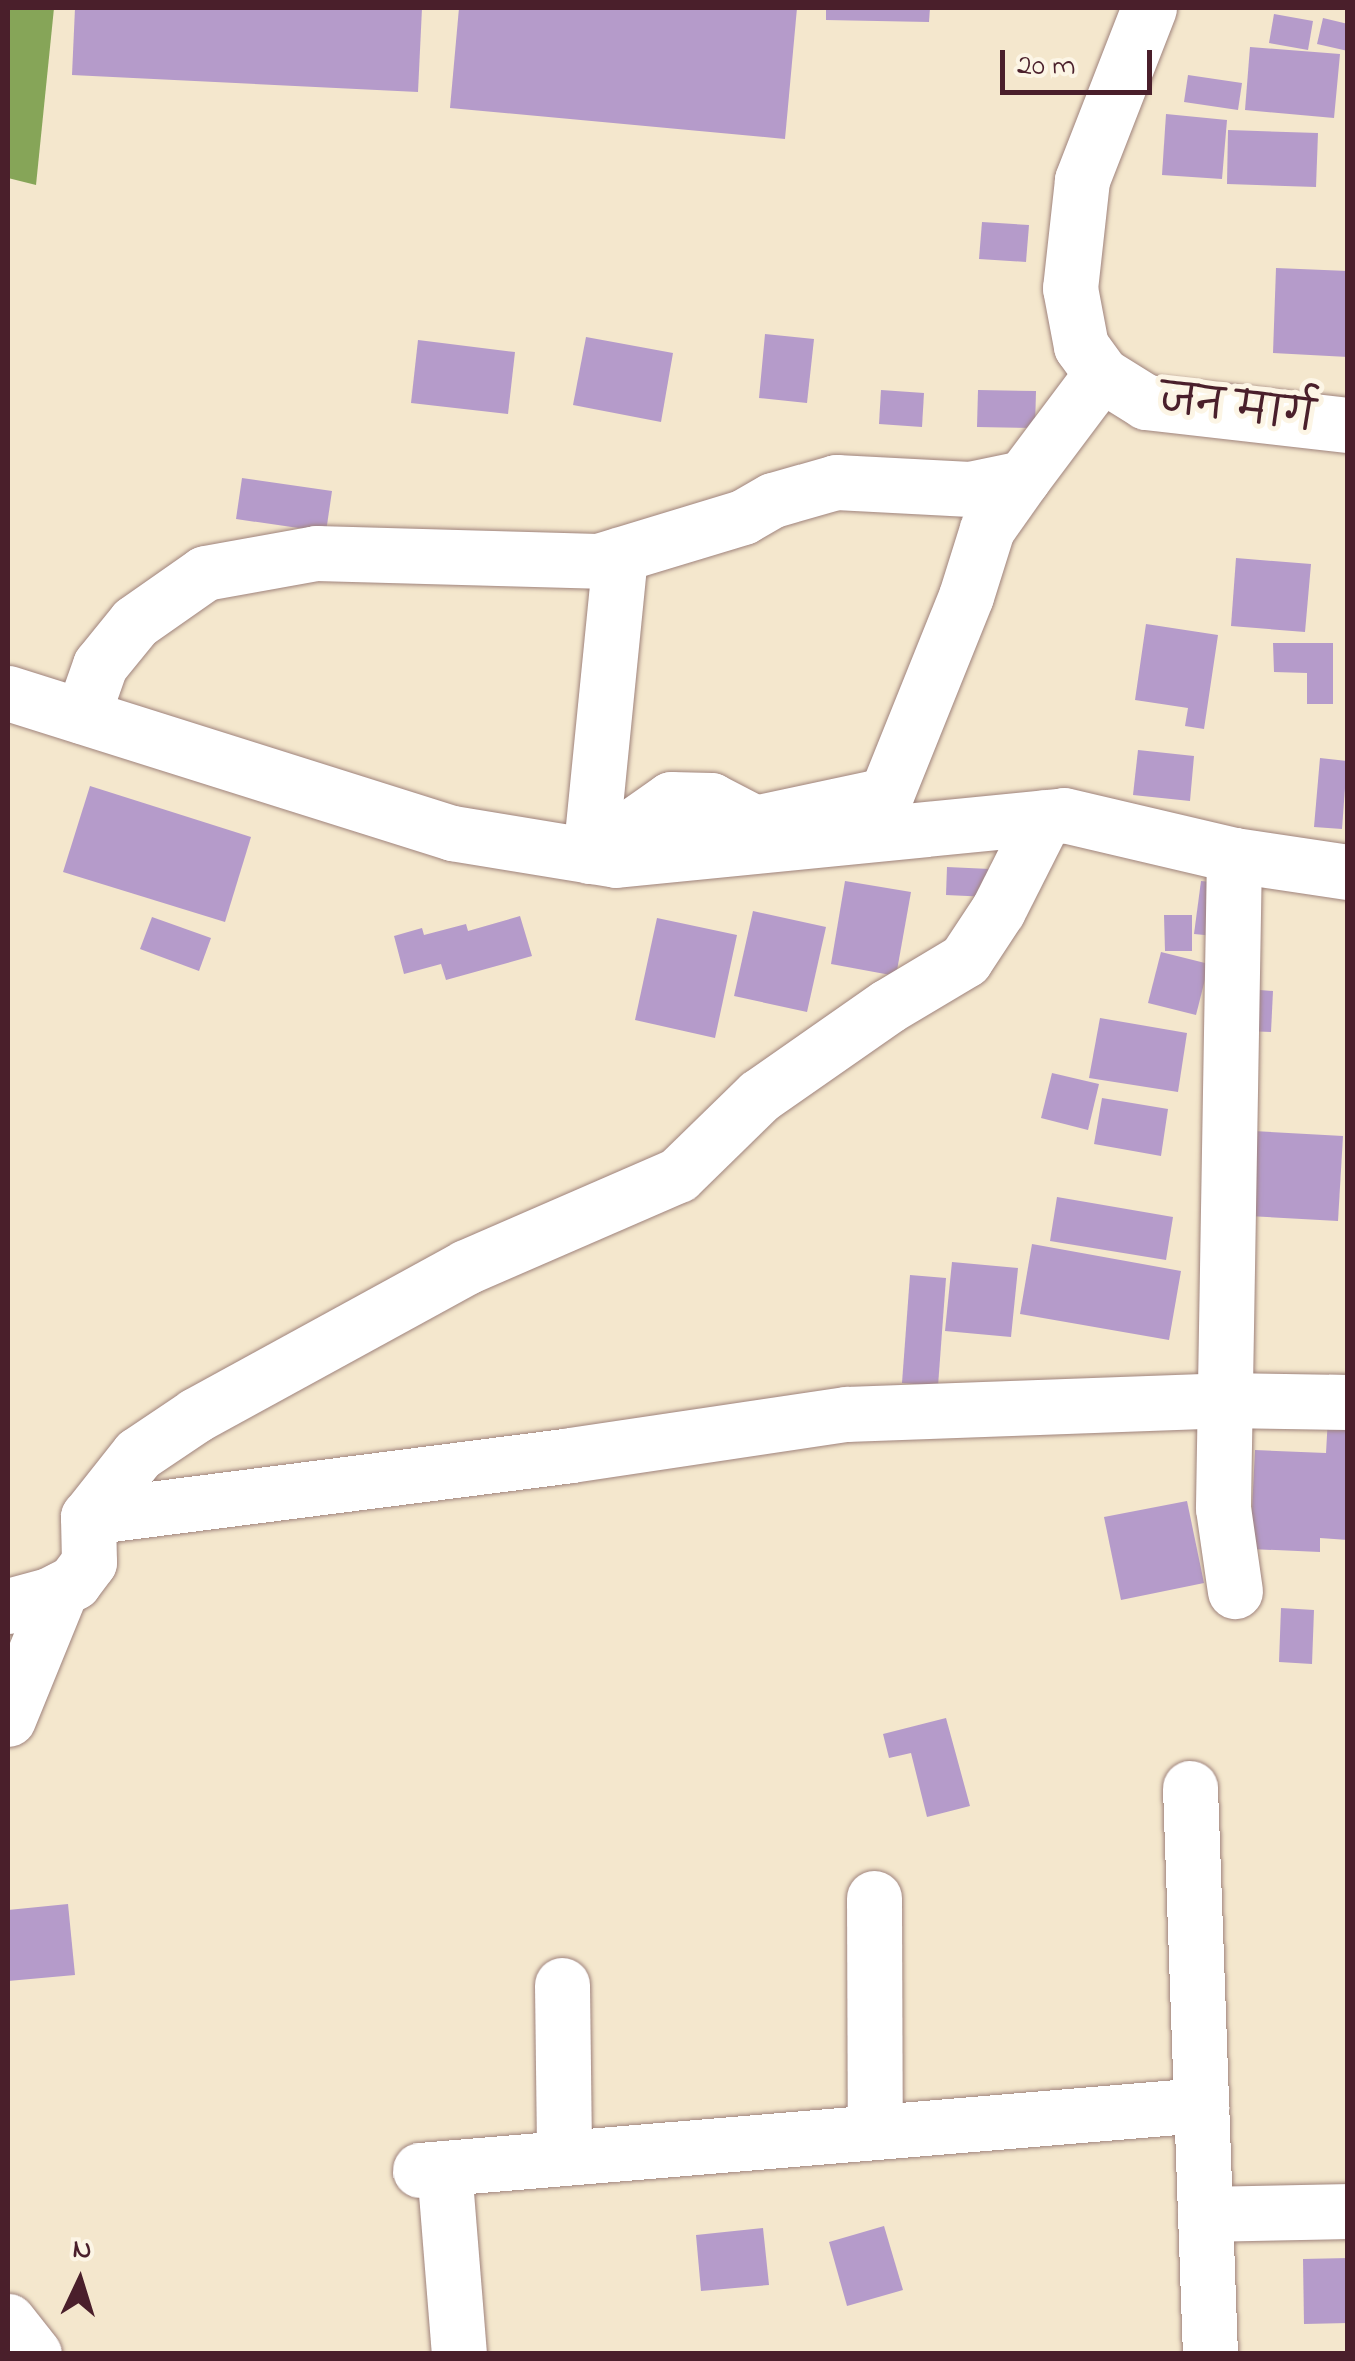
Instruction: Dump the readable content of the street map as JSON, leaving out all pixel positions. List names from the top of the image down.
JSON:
{
  "streets": {
    "street": ["जन मार्ग"]
  },
  "scale_bar": "20 m",
  "north": "top"
}
